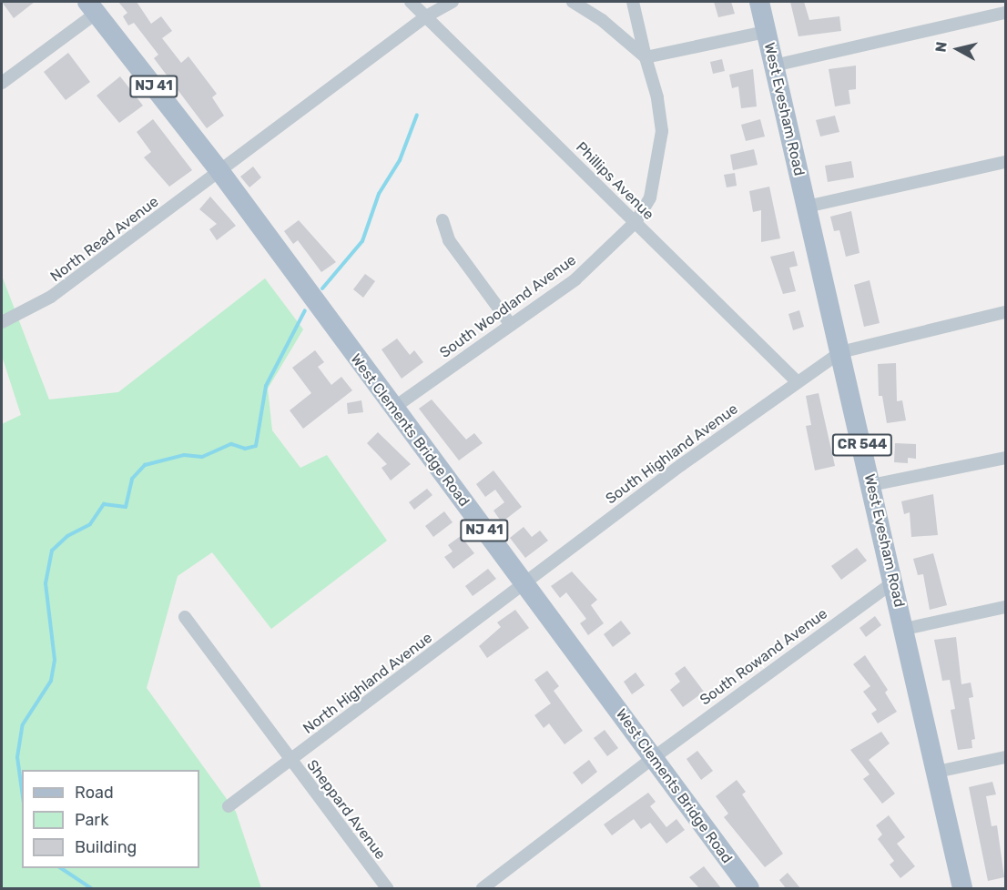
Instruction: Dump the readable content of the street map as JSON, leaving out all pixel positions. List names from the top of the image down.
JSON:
{
  "streets": {
    "main road": [
      "NJ 41",
      "West Evesham Road",
      "West Clements Bridge Road",
      "CR 544"
    ],
    "street": [
      "Phillips Avenue",
      "North Read Avenue",
      "South Woodland Avenue",
      "South Highland Avenue",
      "South Rowand Avenue",
      "North Highland Avenue",
      "Sheppard Avenue"
    ]
  },
  "crossings": [
    ["West Evesham Road", "South Highland Avenue"],
    ["West Evesham Road", "South Rowand Avenue"],
    ["Phillips Avenue", "North Read Avenue"],
    ["Phillips Avenue", "South Woodland Avenue"],
    ["Phillips Avenue", "South Highland Avenue"],
    ["North Read Avenue", "West Clements Bridge Road"],
    ["South Woodland Avenue", "West Clements Bridge Road"],
    ["West Clements Bridge Road", "South Highland Avenue"],
    ["West Clements Bridge Road", "South Rowand Avenue"],
    ["West Clements Bridge Road", "North Highland Avenue"],
    ["South Highland Avenue", "North Highland Avenue"],
    ["North Highland Avenue", "Sheppard Avenue"]
  ],
  "legend": ["Road", "Park", "Building"],
  "north": "left"
}
